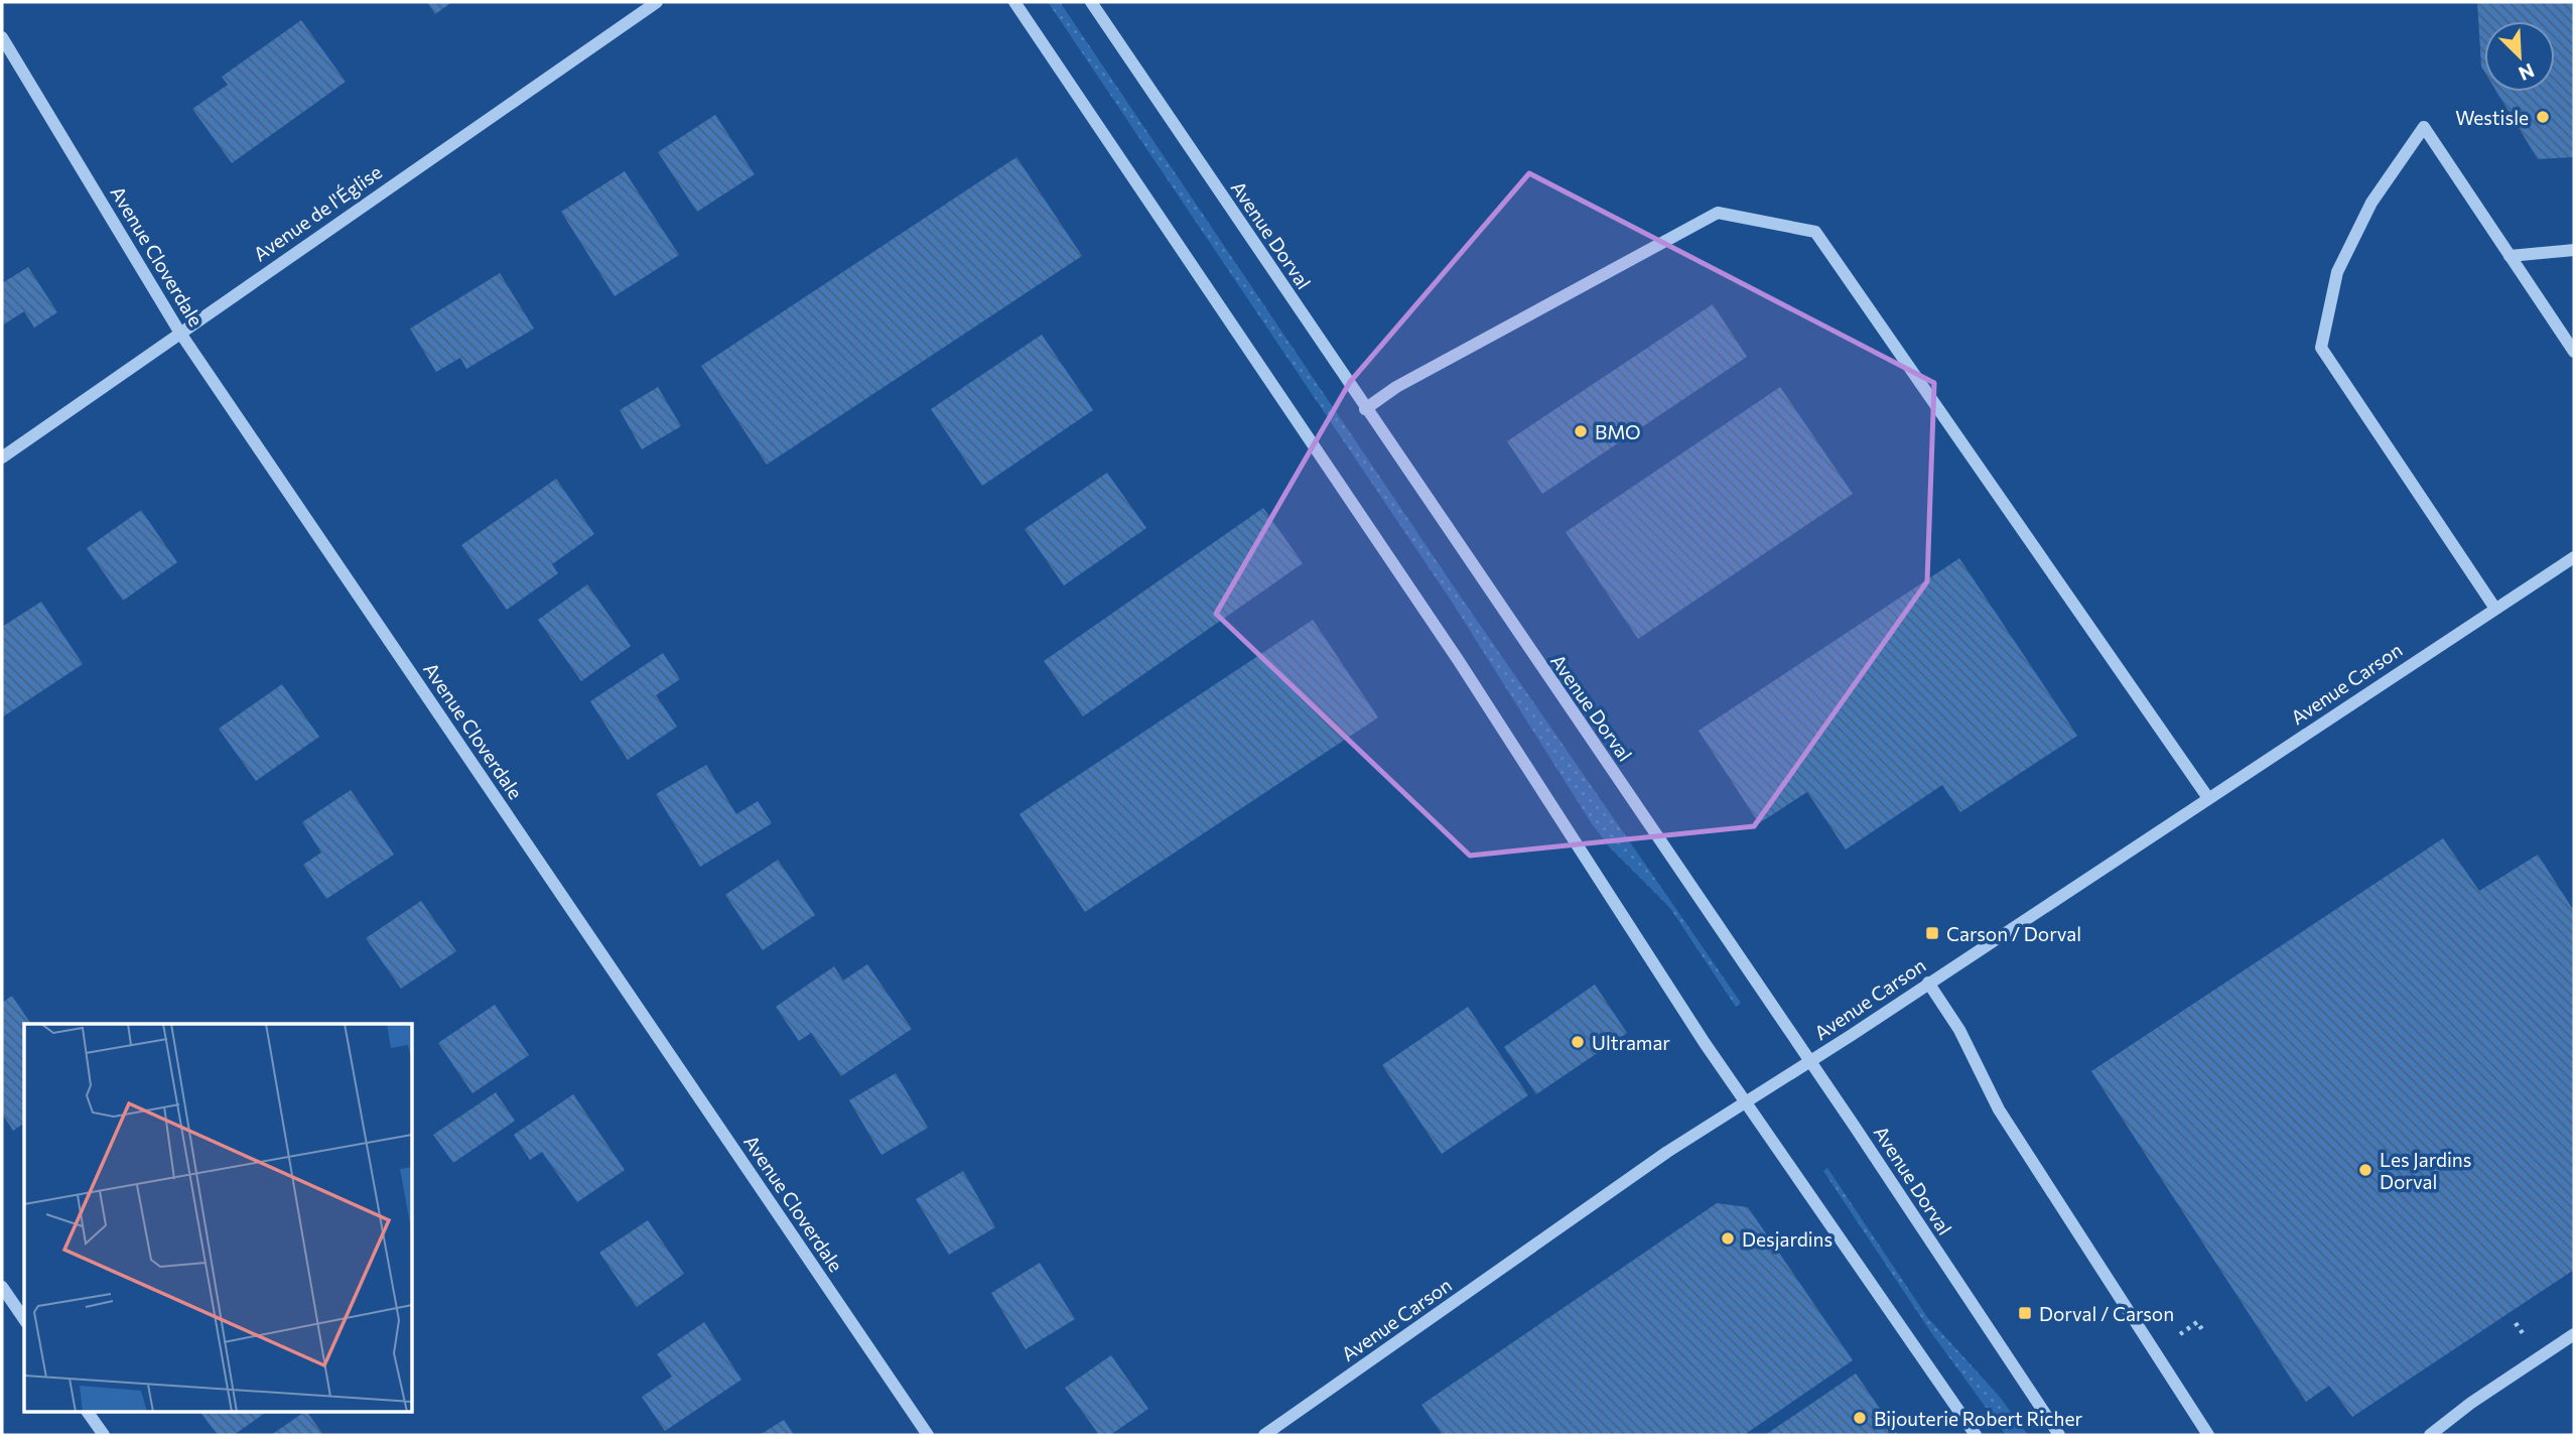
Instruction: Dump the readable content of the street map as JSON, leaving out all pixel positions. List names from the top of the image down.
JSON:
{
  "streets": {
    "street": [
      "Avenue de l'Église",
      "Avenue Dorval",
      "Avenue Cloverdale",
      "Avenue Carson"
    ]
  },
  "crossings": [
    ["Avenue de l'Église", "Avenue Cloverdale"],
    ["Avenue Dorval", "Avenue Carson"]
  ],
  "places": {
    "other": [
      "Westisle",
      "BMO",
      "Ultramar",
      "Les Jardins Dorval",
      "Desjardins",
      "Bijouterie Robert Richer"
    ],
    "transit": ["Carson / Dorval", "Dorval / Carson"]
  },
  "north": "bottom right"
}
